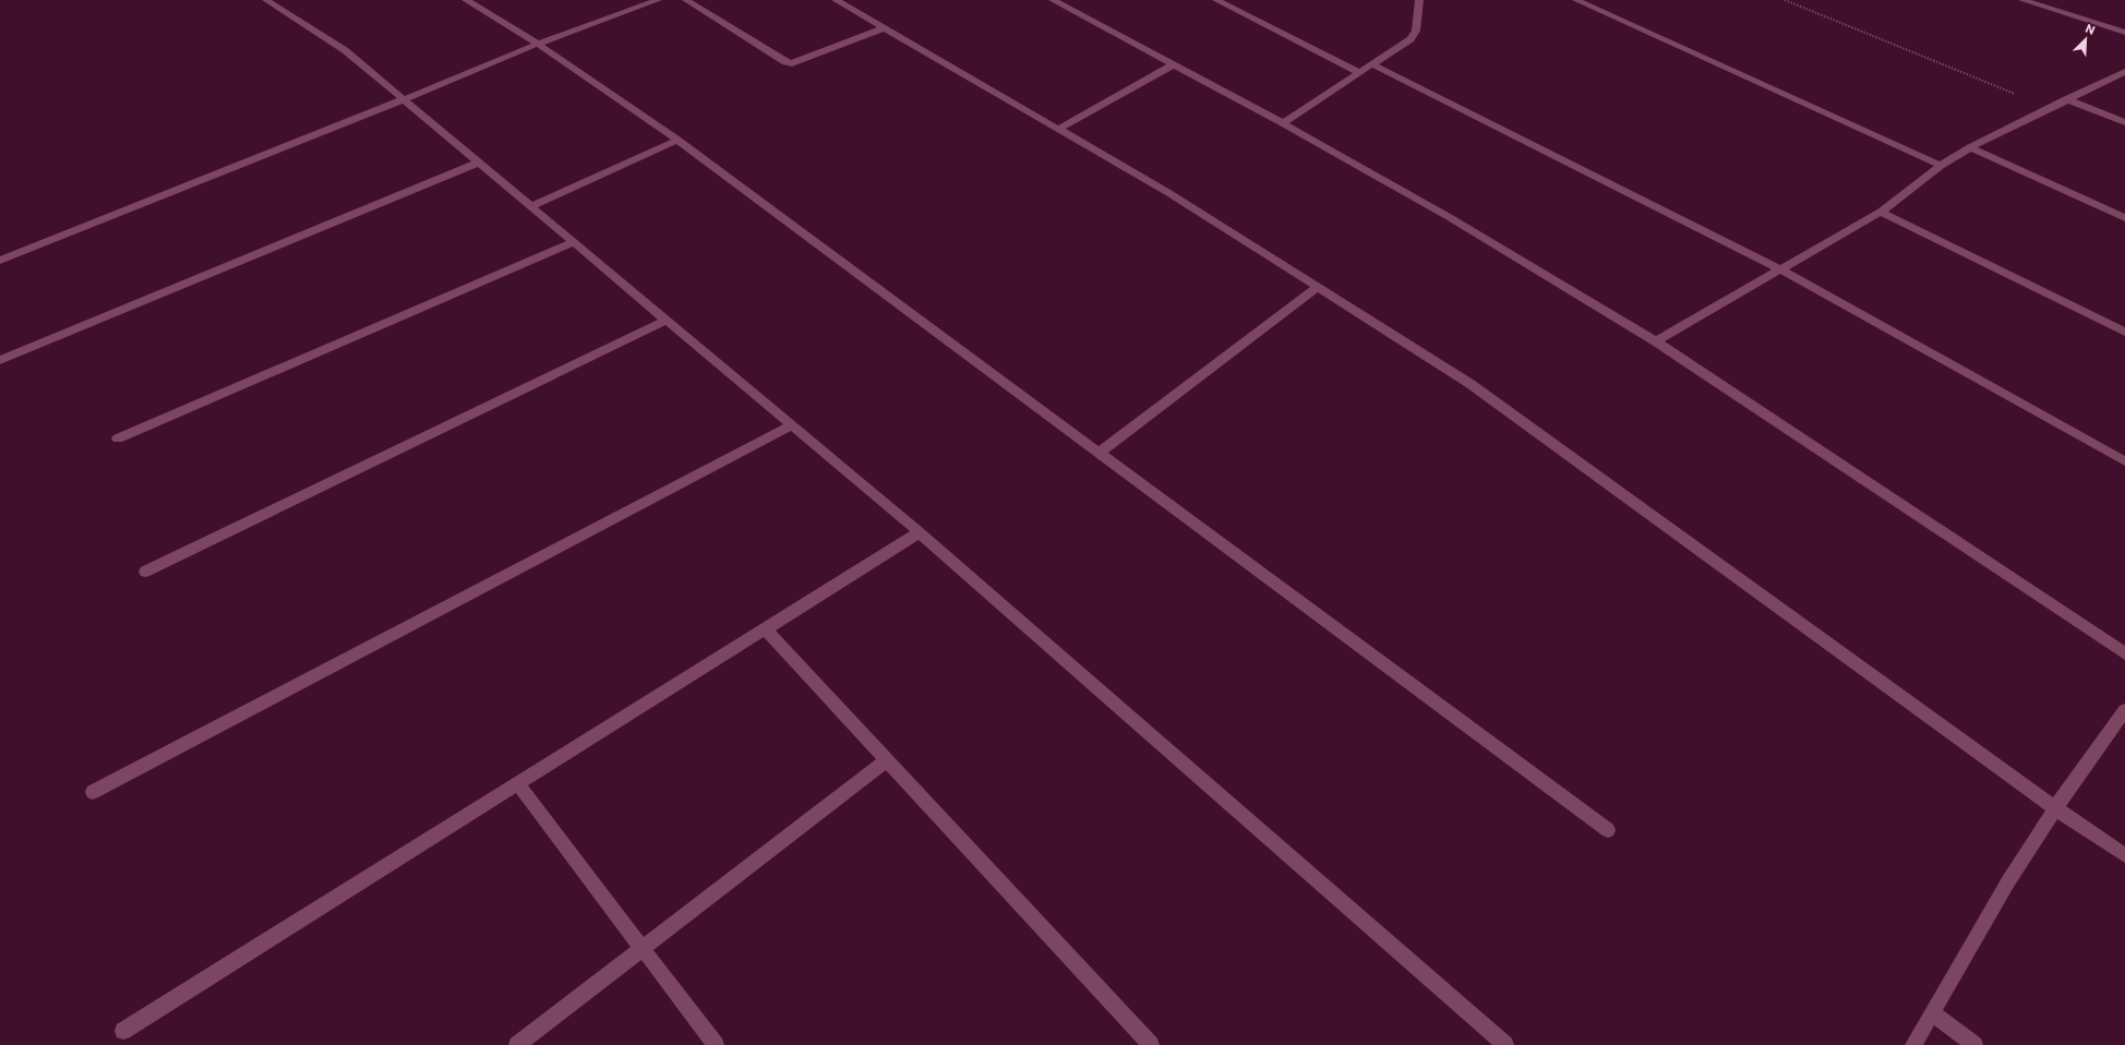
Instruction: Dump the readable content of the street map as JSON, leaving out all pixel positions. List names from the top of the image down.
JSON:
{
  "north": "top right"
}
